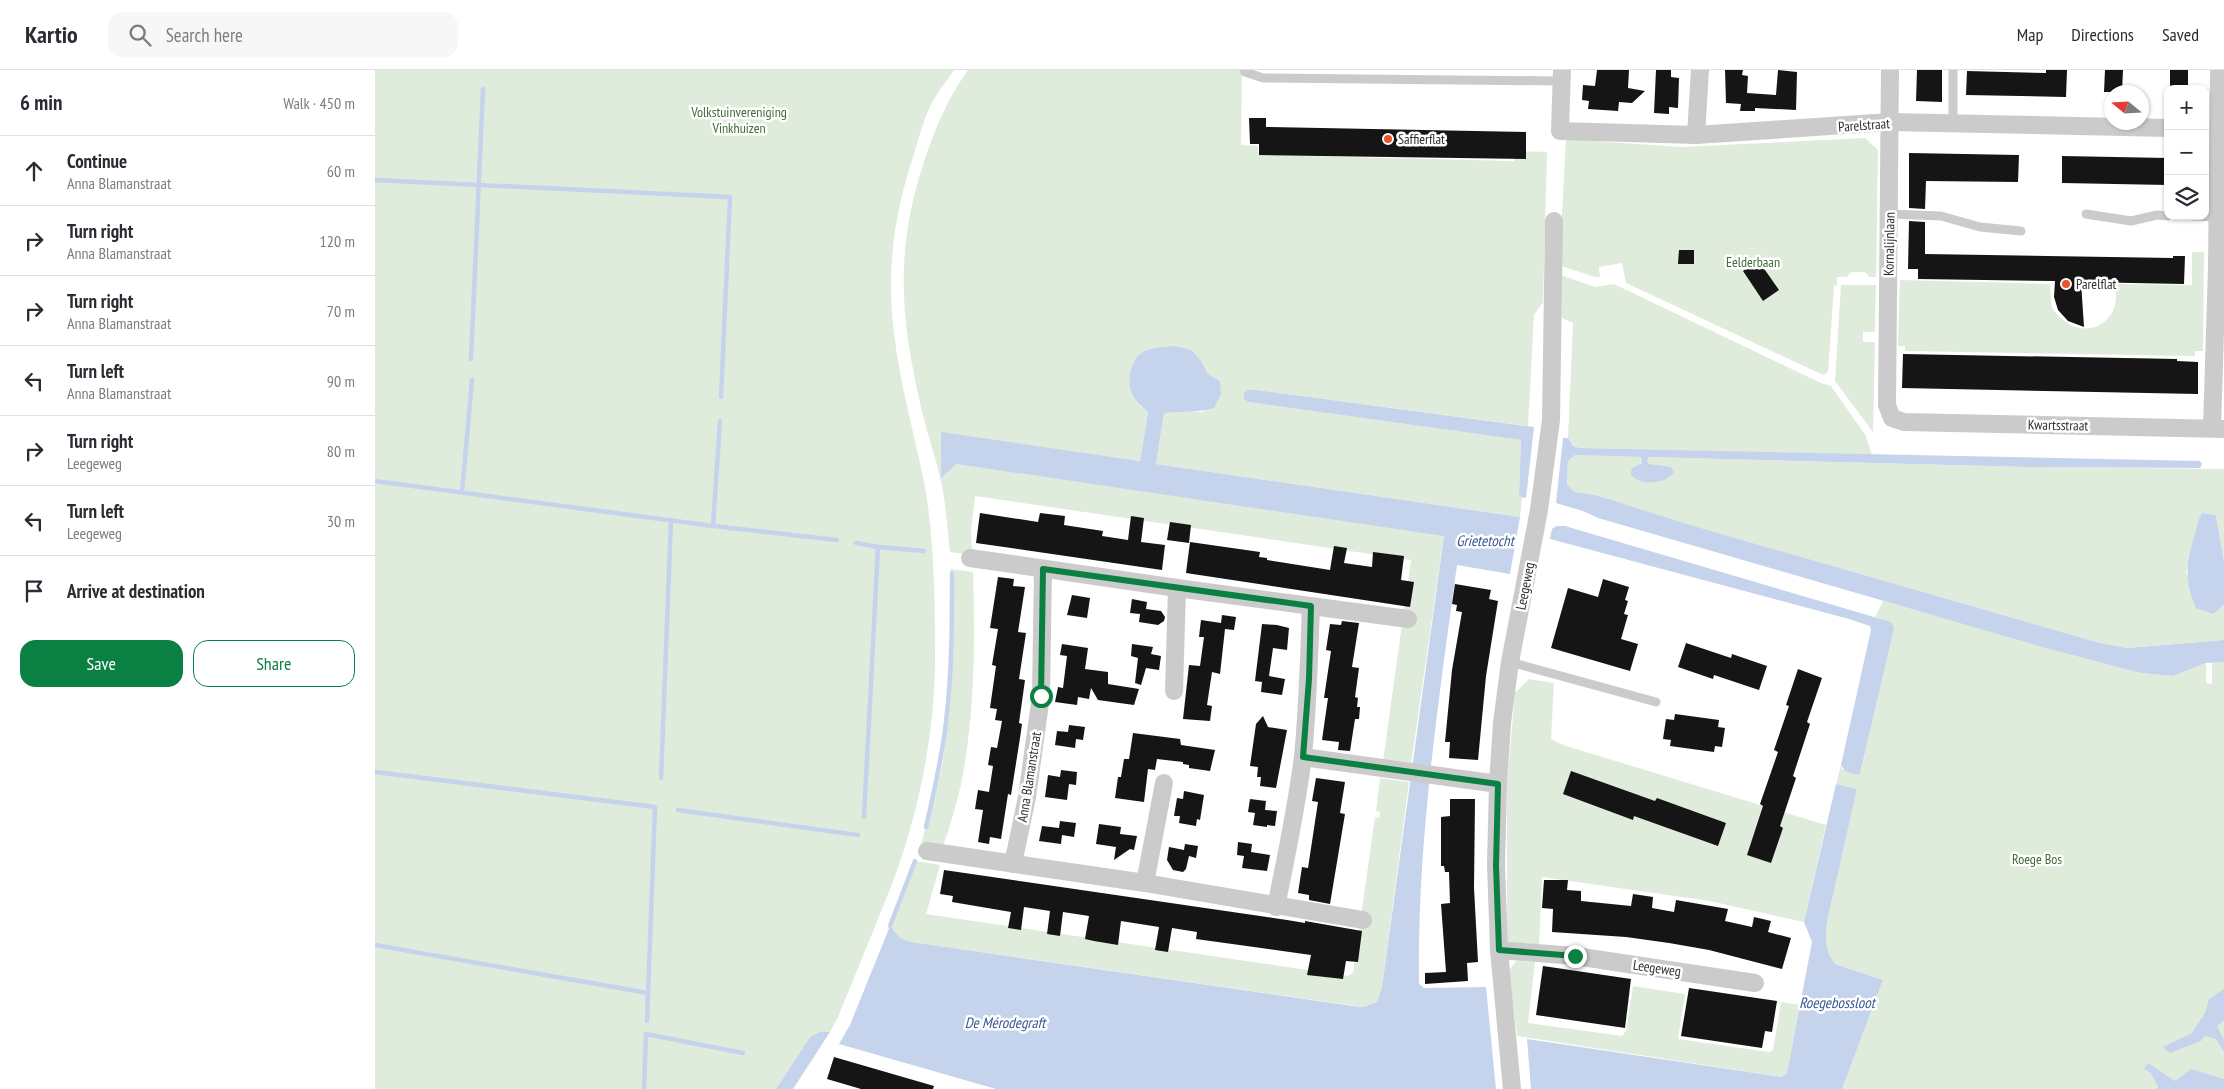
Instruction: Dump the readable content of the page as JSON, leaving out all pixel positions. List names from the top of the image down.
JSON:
{
  "streets": {
    "street": [
      "Parelstraat",
      "Kornalijnlaan",
      "Kwartsstraat",
      "Leegeweg",
      "Anna Blamanstraat"
    ]
  },
  "crossings": [
    ["Parelstraat", "Kornalijnlaan"],
    ["Kornalijnlaan", "Kwartsstraat"]
  ],
  "water": ["Grietetocht", "Roegebossloot", "De Mérodegraft"],
  "parks": ["Volkstuinvereniging Vinkhuizen", "Eelderbaan", "Roege Bos"],
  "places": ["Saffierflat", "Parelflat"],
  "north": "left",
  "page": {
    "header": "Kartio",
    "search": "Search here",
    "nav": ["Map", "Directions", "Saved"],
    "heading": ["6 min", "Walk · 450 m"],
    "map_buttons": ["+", "−"],
    "list": [
      ["Continue", "Anna Blamanstraat", "60 m"],
      ["Turn right", "Anna Blamanstraat", "120 m"],
      ["Turn right", "Anna Blamanstraat", "70 m"],
      ["Turn left", "Anna Blamanstraat", "90 m"],
      ["Turn right", "Leegeweg", "80 m"],
      ["Turn left", "Leegeweg", "30 m"],
      "Arrive at destination"
    ],
    "buttons": ["Save", "Share"]
  }
}
